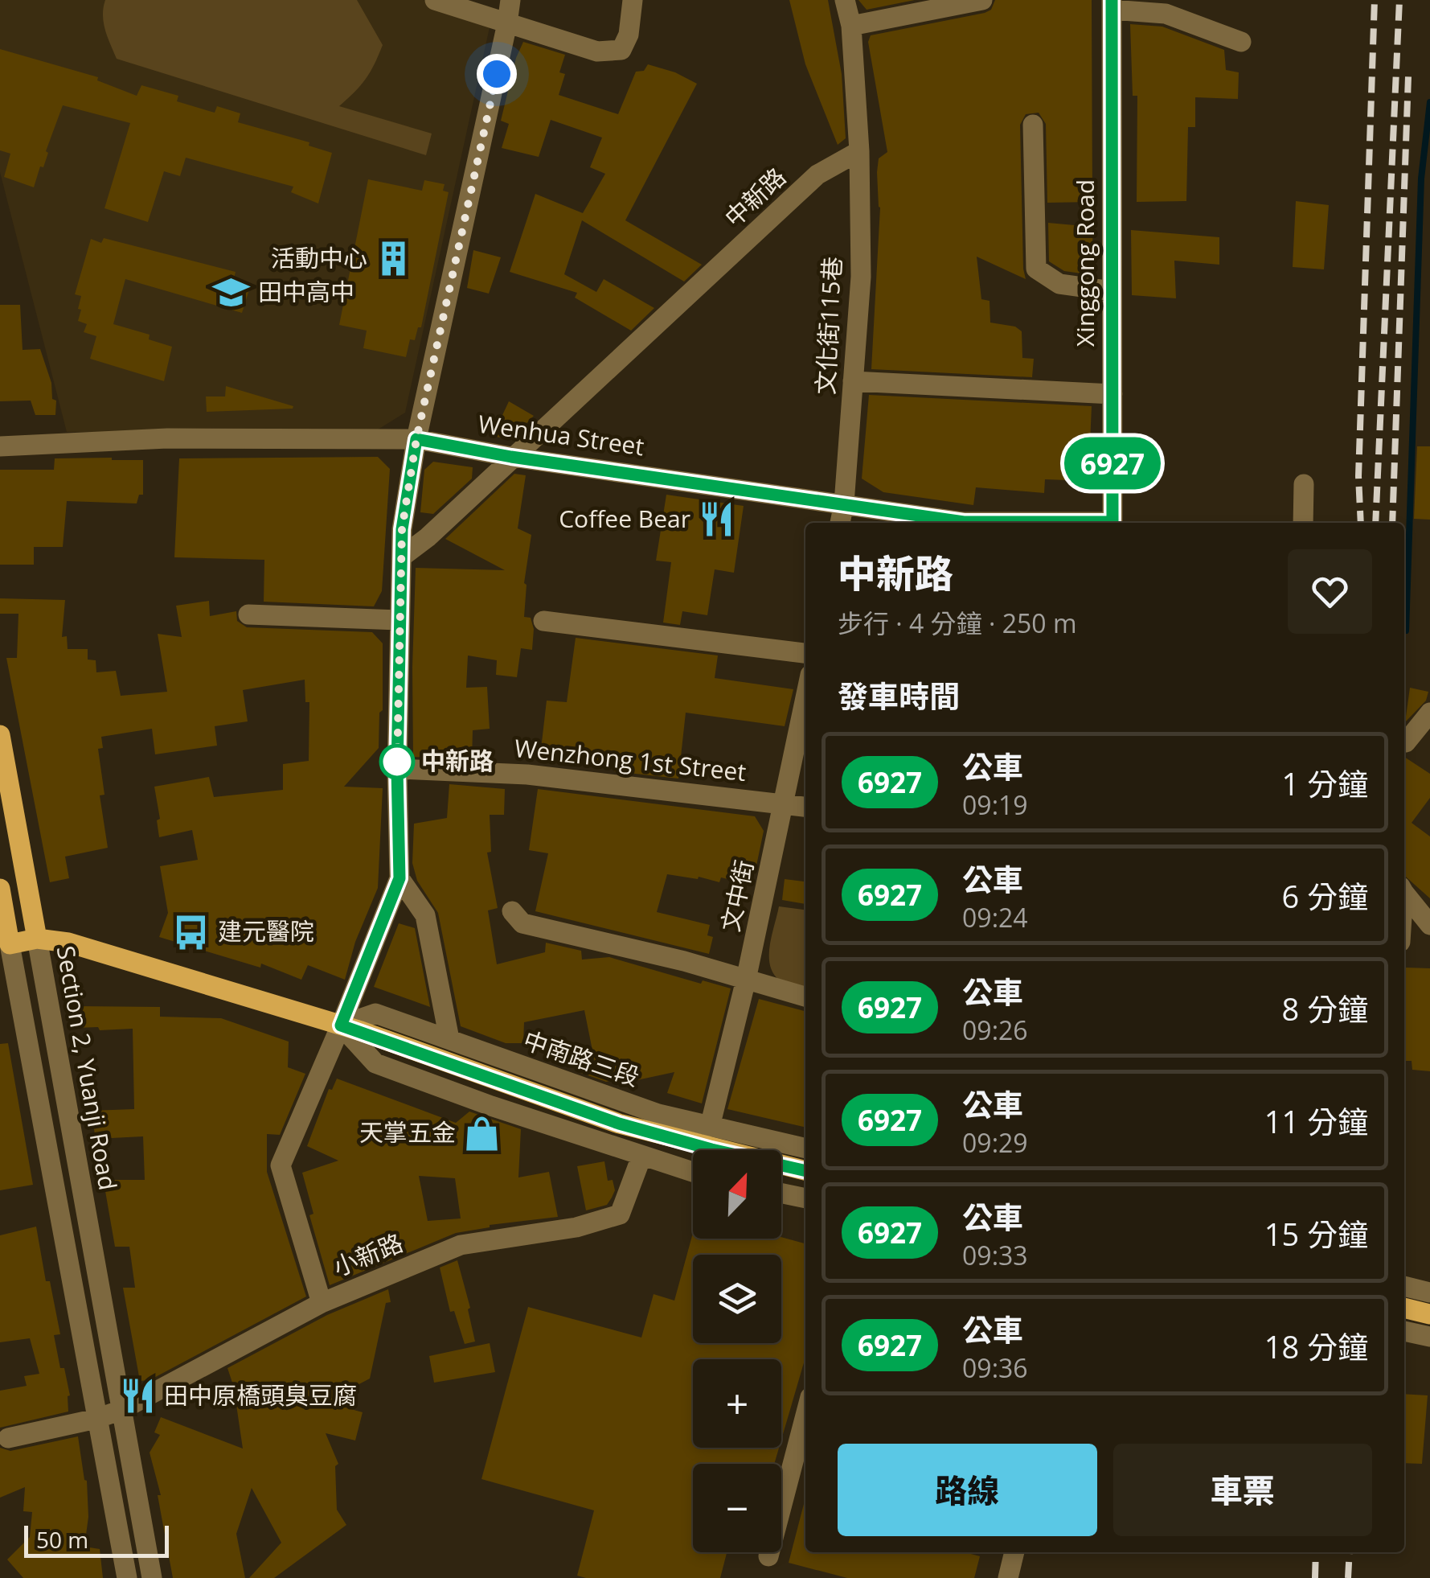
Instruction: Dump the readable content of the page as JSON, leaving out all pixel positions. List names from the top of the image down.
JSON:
{
  "streets": {
    "main road": ["Section 2, Yuanji Road"],
    "street": [
      "中新路",
      "Xinggong Road",
      "文化街115巷",
      "Wenhua Street",
      "Wenzhong 1st Street",
      "文中街",
      "中南路三段",
      "小新路"
    ]
  },
  "crossings": [
    ["中新路", "文化街115巷"],
    ["中新路", "Wenhua Street"],
    ["文化街115巷", "Wenhua Street"],
    ["Wenzhong 1st Street", "文中街"],
    ["文中街", "中南路三段"],
    ["Section 2, Yuanji Road", "小新路"]
  ],
  "places": {
    "building": ["活動中心"],
    "school or university": ["田中高中"],
    "restaurant": ["Coffee Bear", "田中原橋頭臭豆腐"],
    "other": ["中新路"],
    "bus stop": ["建元醫院"],
    "shop": ["天掌五金"]
  },
  "lines": ["bus line 6927"],
  "scale_bar": "50 m",
  "north": "top right",
  "page": {
    "on_map": "6927",
    "heading": [
      ["中新路", "步行 · 4 分鐘 · 250 m"],
      "發車時間"
    ],
    "list": [
      {
        "mark": "6927",
        "name": "公車",
        "note": "09:19",
        "value": "1 分鐘"
      },
      {
        "mark": "6927",
        "name": "公車",
        "note": "09:24",
        "value": "6 分鐘"
      },
      {
        "mark": "6927",
        "name": "公車",
        "note": "09:26",
        "value": "8 分鐘"
      },
      {
        "mark": "6927",
        "name": "公車",
        "note": "09:29",
        "value": "11 分鐘"
      },
      {
        "mark": "6927",
        "name": "公車",
        "note": "09:33",
        "value": "15 分鐘"
      },
      {
        "mark": "6927",
        "name": "公車",
        "note": "09:36",
        "value": "18 分鐘"
      }
    ],
    "map_buttons": ["+", "−"],
    "buttons": ["路線", "車票"],
    "scale": "50 m"
  }
}
